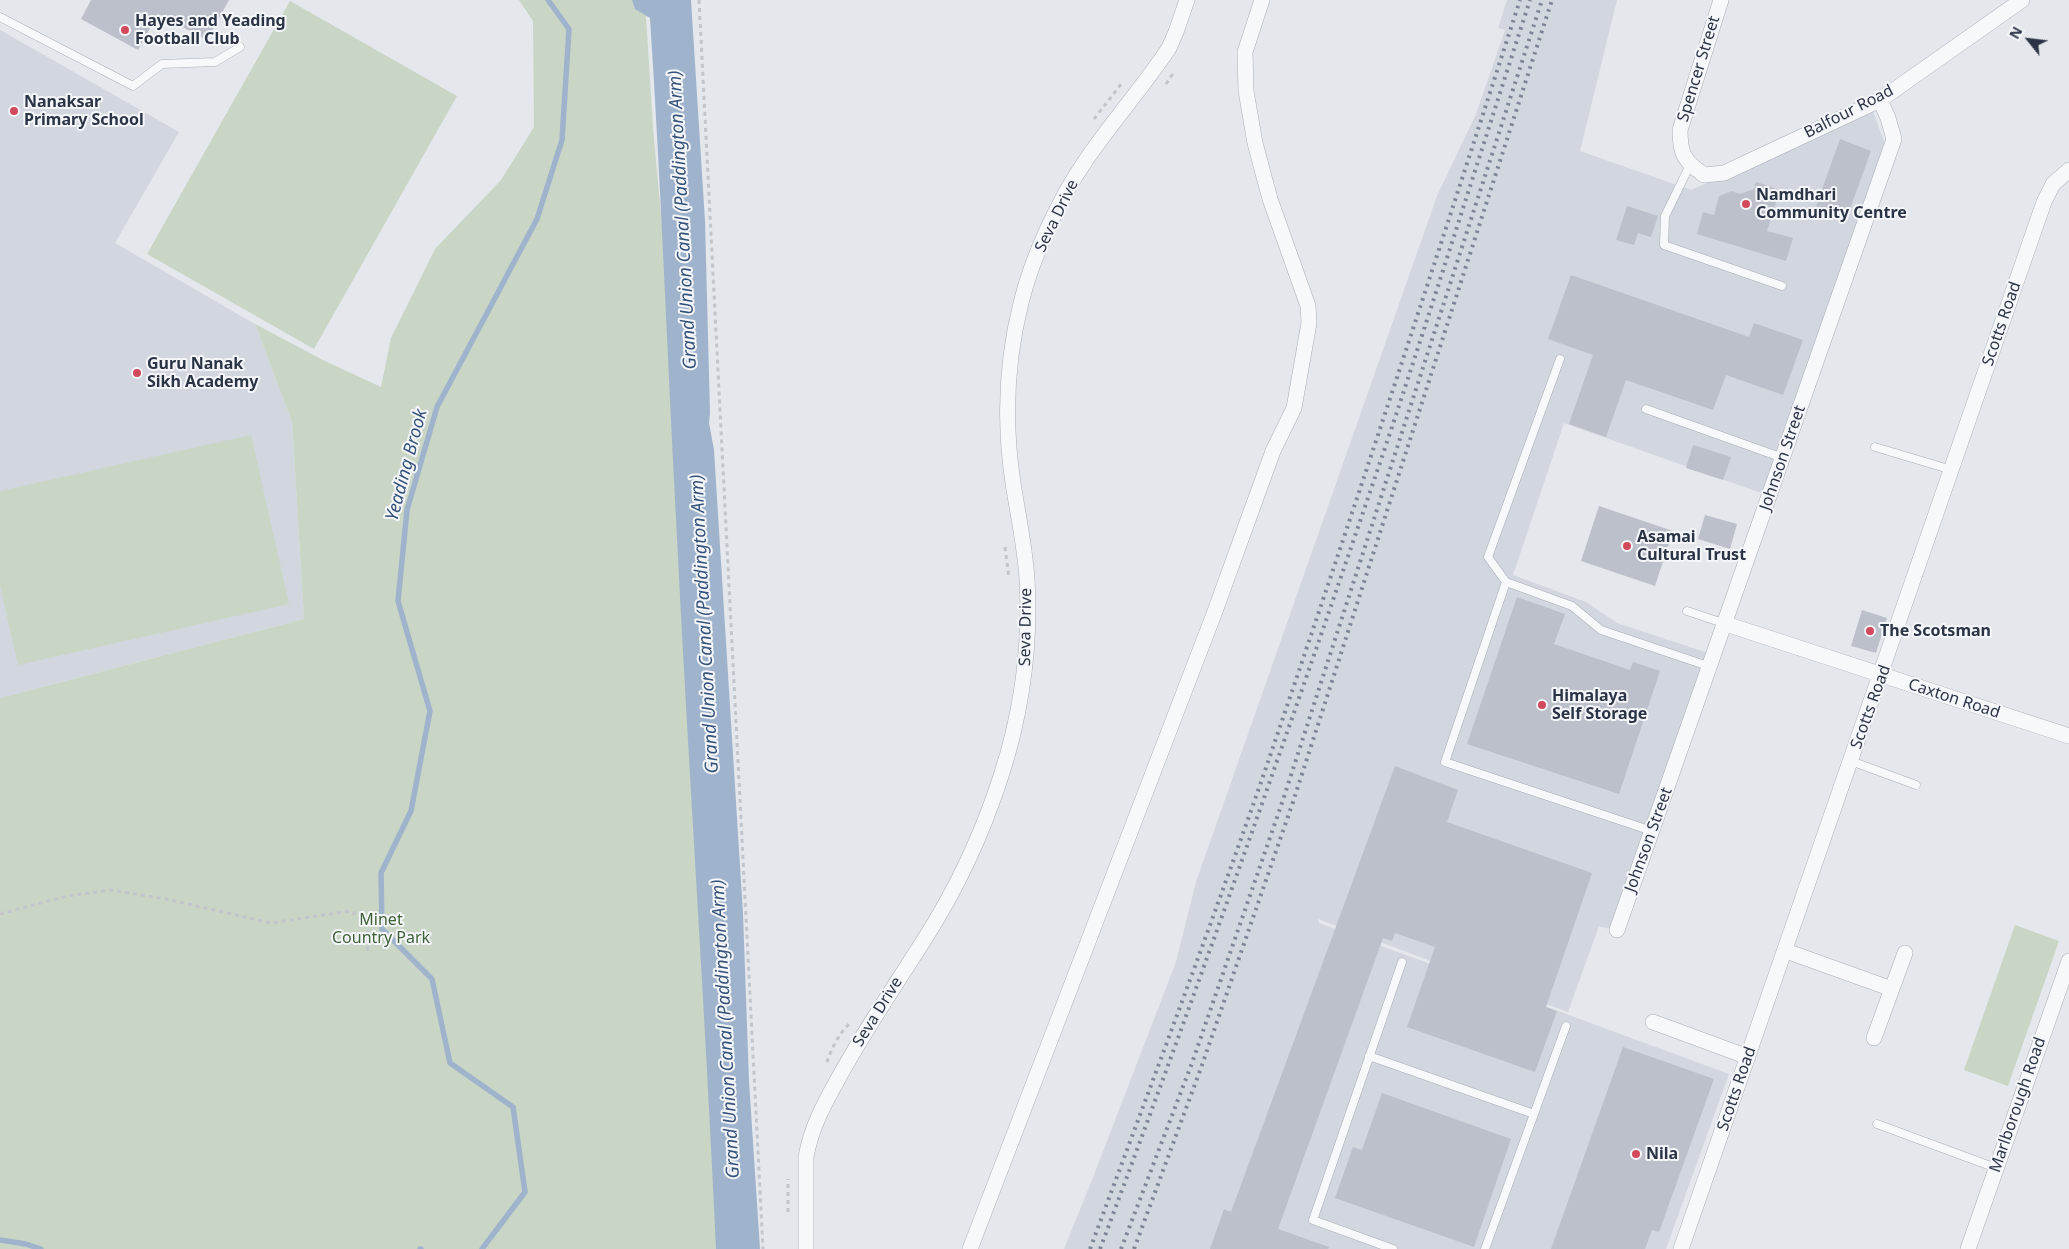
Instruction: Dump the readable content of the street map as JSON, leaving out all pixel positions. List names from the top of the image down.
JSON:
{
  "streets": {
    "street": [
      "Spencer Street",
      "Balfour Road",
      "Seva Drive",
      "Scotts Road",
      "Johnson Street",
      "Caxton Road",
      "Marlborough Road"
    ]
  },
  "crossings": [
    ["Spencer Street", "Balfour Road"],
    ["Balfour Road", "Johnson Street"],
    ["Scotts Road", "Caxton Road"],
    ["Johnson Street", "Caxton Road"]
  ],
  "water": ["Grand Union Canal (Paddington Arm)", "Yeading Brook"],
  "parks": ["Minet Country Park"],
  "places": [
    "Hayes and Yeading Football Club",
    "Nanaksar Primary School",
    "Namdhari Community Centre",
    "Guru Nanak Sikh Academy",
    "Asamai Cultural Trust",
    "The Scotsman",
    "Himalaya Self Storage",
    "Nila"
  ],
  "north": "top left"
}
